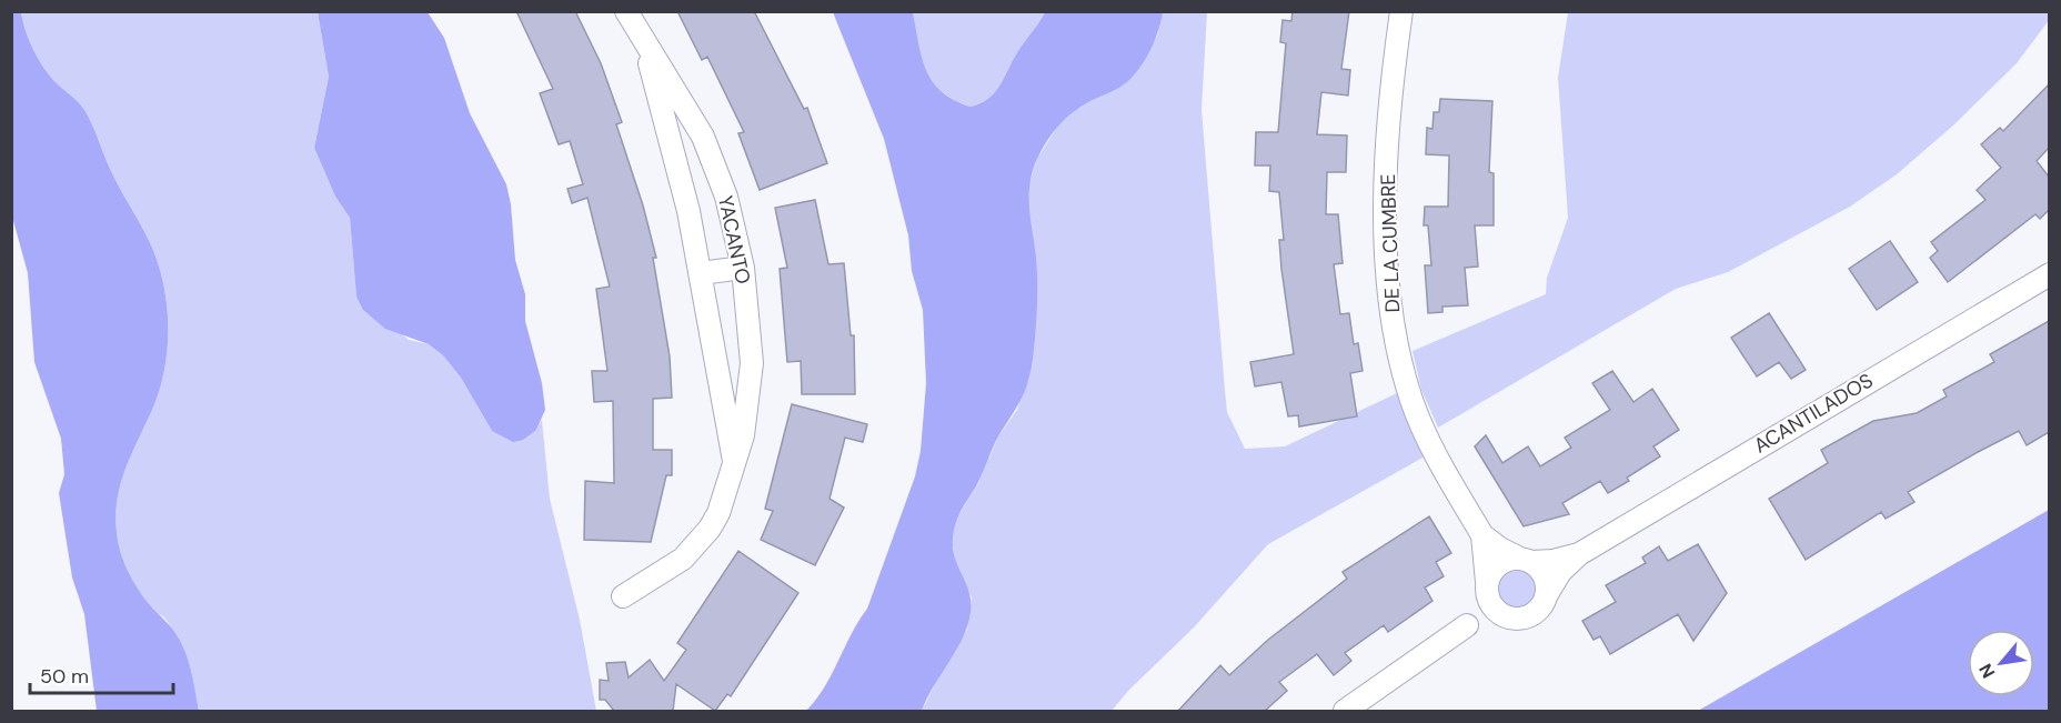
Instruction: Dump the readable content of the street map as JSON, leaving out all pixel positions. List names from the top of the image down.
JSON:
{
  "streets": {
    "street": ["YACANTO", "DE LA CUMBRE", "ACANTILADOS"]
  },
  "scale_bar": "50 m",
  "north": "bottom left"
}
